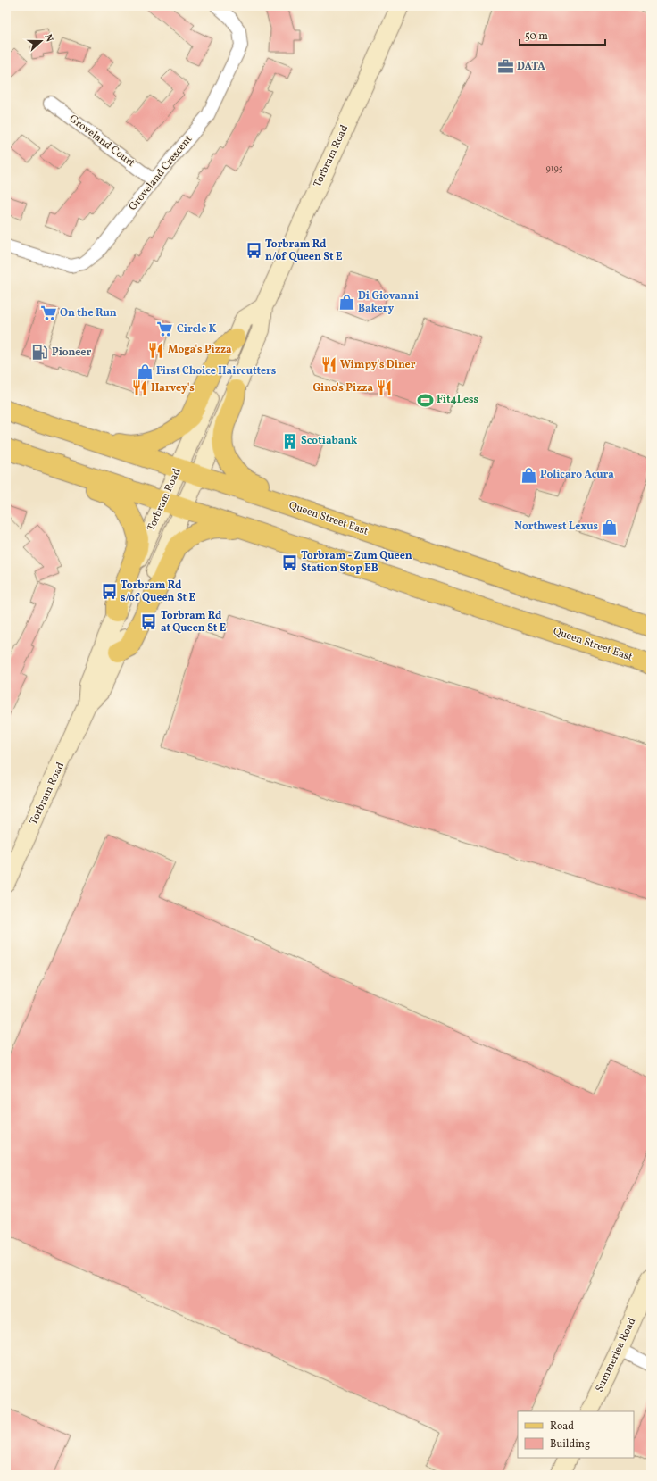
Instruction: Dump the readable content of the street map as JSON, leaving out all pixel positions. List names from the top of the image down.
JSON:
{
  "streets": {
    "main road": ["Torbram Road", "Queen Street East", "Summerlea Road"],
    "street": ["Groveland Court", "Groveland Crescent"]
  },
  "crossings": [
    ["Groveland Court", "Groveland Crescent"],
    ["Torbram Road", "Queen Street East"]
  ],
  "places": {
    "office": ["DATA"],
    "bus stop": [
      "Torbram Rd n/of Queen St E",
      "Torbram - Zum Queen Station Stop EB",
      "Torbram Rd s/of Queen St E",
      "Torbram Rd at Queen St E"
    ],
    "shop": [
      "Di Giovanni Bakery",
      "First Choice Haircutters",
      "Policaro Acura",
      "Northwest Lexus"
    ],
    "supermarket": ["On the Run", "Circle K"],
    "restaurant": [
      "Moga's Pizza",
      "Wimpy's Diner",
      "Harvey's",
      "Gino's Pizza"
    ],
    "fuel station": ["Pioneer"],
    "sports": ["Fit4Less"],
    "building": ["Scotiabank"]
  },
  "house_numbers": ["9195"],
  "legend": ["Road", "Building"],
  "scale_bar": "50 m",
  "north": "right"
}
